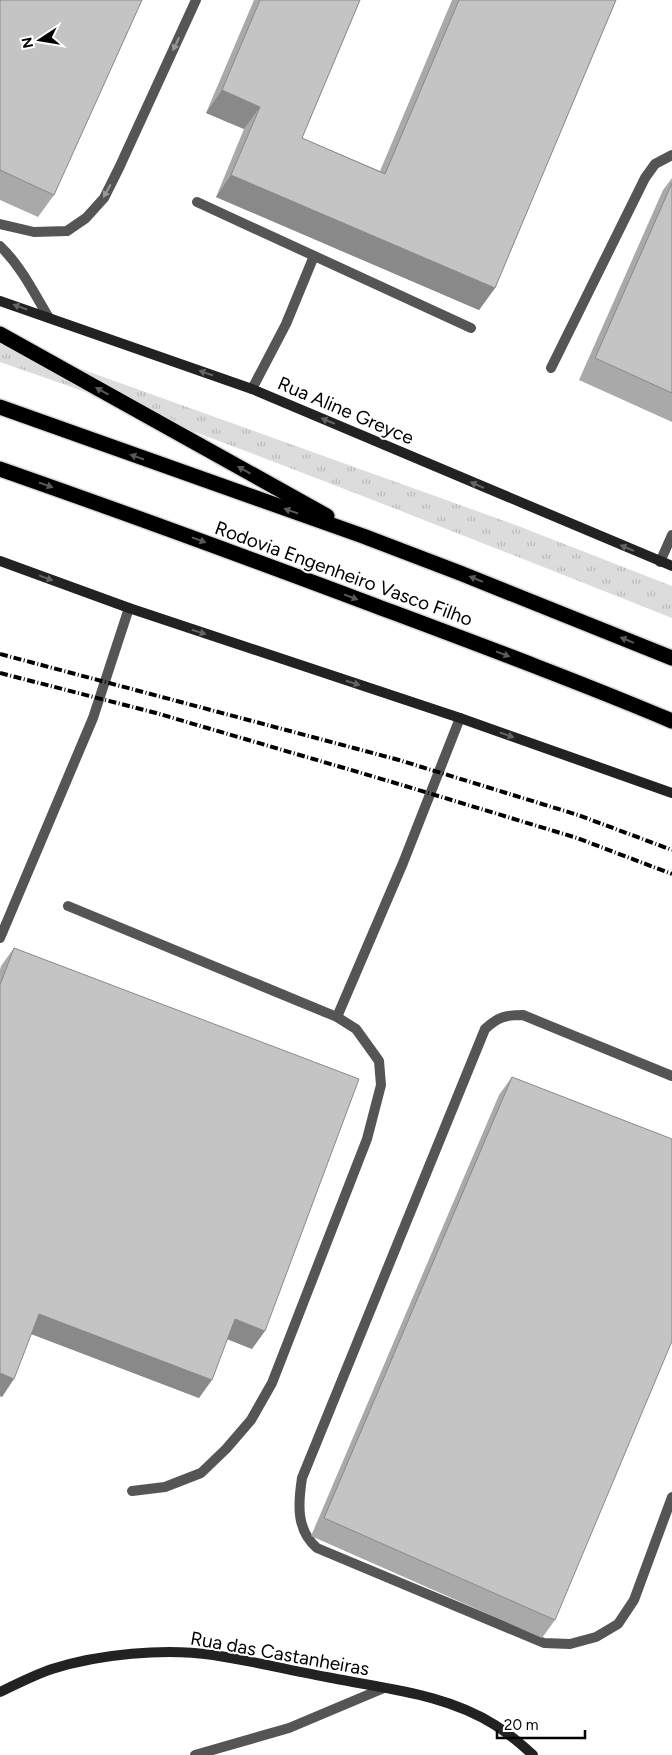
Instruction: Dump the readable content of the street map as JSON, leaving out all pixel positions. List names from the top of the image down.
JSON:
{
  "streets": {
    "highway": ["Rodovia Engenheiro Vasco Filho"],
    "main road": ["Rua Aline Greyce", "Rua das Castanheiras"]
  },
  "one_way": ["Rua Aline Greyce"],
  "scale_bar": "20 m",
  "north": "left"
}
